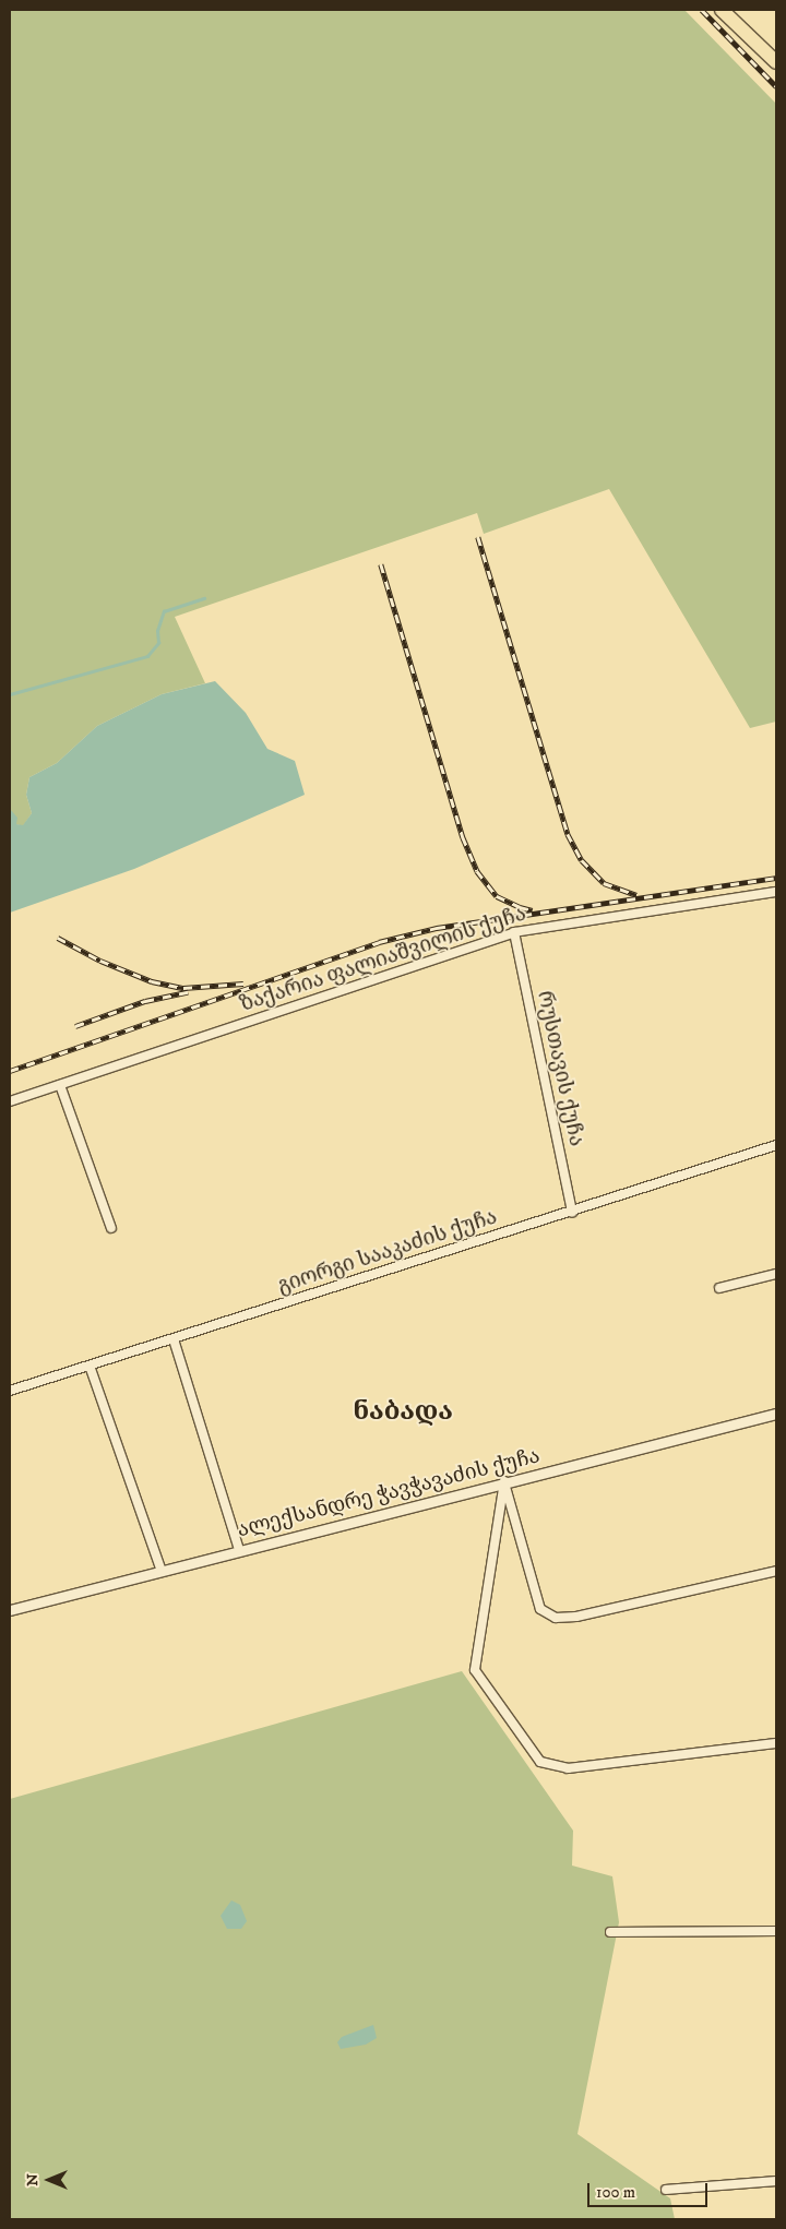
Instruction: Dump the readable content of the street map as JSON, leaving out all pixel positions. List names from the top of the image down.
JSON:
{
  "streets": {
    "street": [
      "ზაქარია ფალიაშვილის ქუჩა",
      "რუსთავის ქუჩა",
      "გიორგი სააკაძის ქუჩა",
      "ალექსანდრე ჭავჭავაძის ქუჩა"
    ]
  },
  "crossings": [
    ["ზაქარია ფალიაშვილის ქუჩა", "რუსთავის ქუჩა"],
    ["რუსთავის ქუჩა", "გიორგი სააკაძის ქუჩა"]
  ],
  "districts": ["ნაბადა"],
  "scale_bar": "100 m",
  "north": "left"
}
